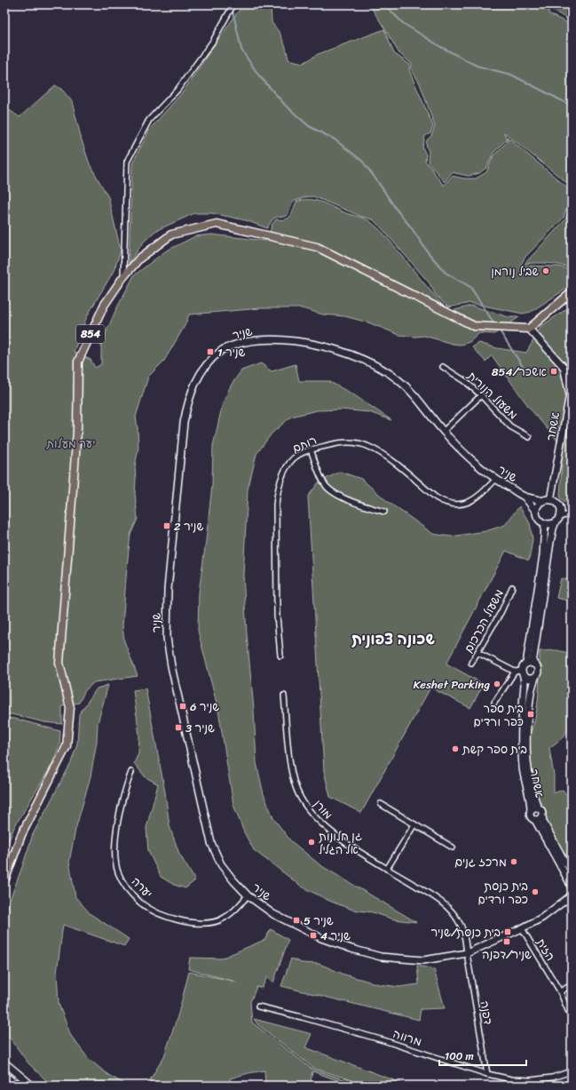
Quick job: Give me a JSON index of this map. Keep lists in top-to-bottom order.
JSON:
{
  "streets": {
    "main road": ["854"],
    "street": [
      "שניר",
      "משעול הנורית",
      "אשחר",
      "רותם",
      "משעול הכרכום",
      "מורן",
      "יערה",
      "הזית",
      "דפנה",
      "מרווה"
    ]
  },
  "crossings": [
    ["שניר", "אשחר"],
    ["שניר", "רותם"],
    ["שניר", "מורן"],
    ["שניר", "יערה"],
    ["שניר", "הזית"],
    ["שניר", "דפנה"],
    ["854", "אשחר"],
    ["מורן", "דפנה"],
    ["דפנה", "מרווה"]
  ],
  "districts": ["שכונה צפונית"],
  "parks": ["יער מעלות"],
  "places": {
    "other": [
      "שביל נורמן",
      "Keshet Parking",
      "בית ספר קשת",
      "גן חלונות אל הגליל",
      "מרכז גנים",
      "בית כנסת כפר ורדים"
    ],
    "transit": [
      "שניר 1",
      "אשכר/854",
      "שניר 2",
      "שניר 6",
      "בית ספר כפר ורדים",
      "שניר 3",
      "שניר 5",
      "בית כנסת/שניר",
      "שניר 4",
      "שניר/דפנה"
    ]
  },
  "scale_bar": "100 m"
}
